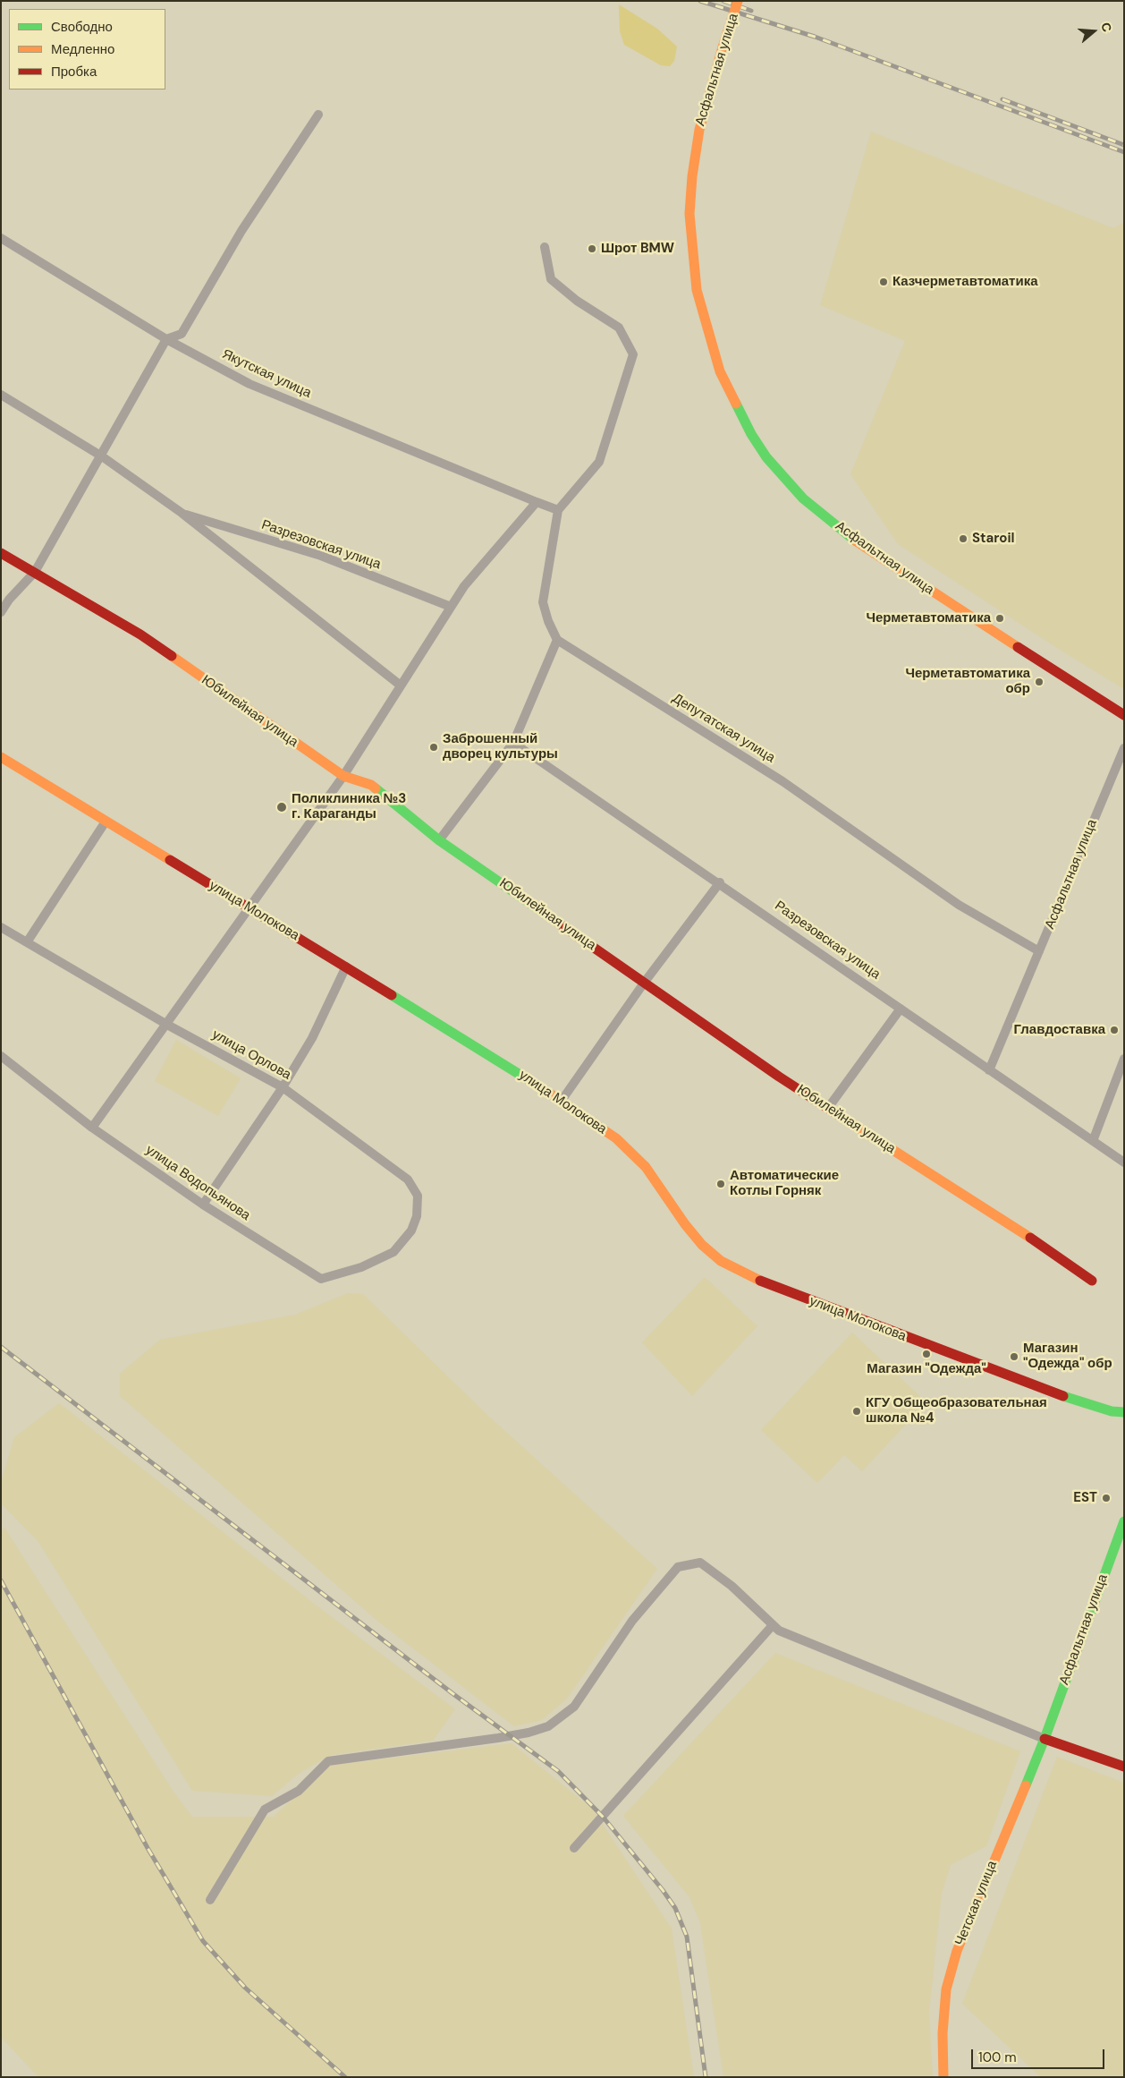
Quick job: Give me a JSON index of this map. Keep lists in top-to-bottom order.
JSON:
{
  "streets": {
    "street": [
      "Асфальтная улица",
      "Якутская улица",
      "Разрезовская улица",
      "Юбилейная улица",
      "Депутатская улица",
      "улица Молокова",
      "улица Орлова",
      "улица Водопьянова",
      "Четская улица"
    ]
  },
  "crossings": [
    ["Асфальтная улица", "Разрезовская улица"],
    ["Асфальтная улица", "Депутатская улица"],
    ["Асфальтная улица", "Четская улица"],
    ["улица Орлова", "улица Водопьянова"]
  ],
  "places": [
    "Шрот BMW",
    "Казчерметавтоматика",
    "Staroil",
    "Черметавтоматика",
    "Черметавтоматика обр",
    "Заброшенный дворец культуры",
    "Поликлиника №3 г. Караганды",
    "Главдоставка",
    "Автоматические Котлы Горняк",
    "Магазин \"Одежда\"",
    "Магазин \"Одежда\" обр",
    "КГУ Общеобразовательная школа №4",
    "EST"
  ],
  "legend": ["Свободно", "Медленно", "Пробка"],
  "scale_bar": "100 m",
  "north": "right"
}
